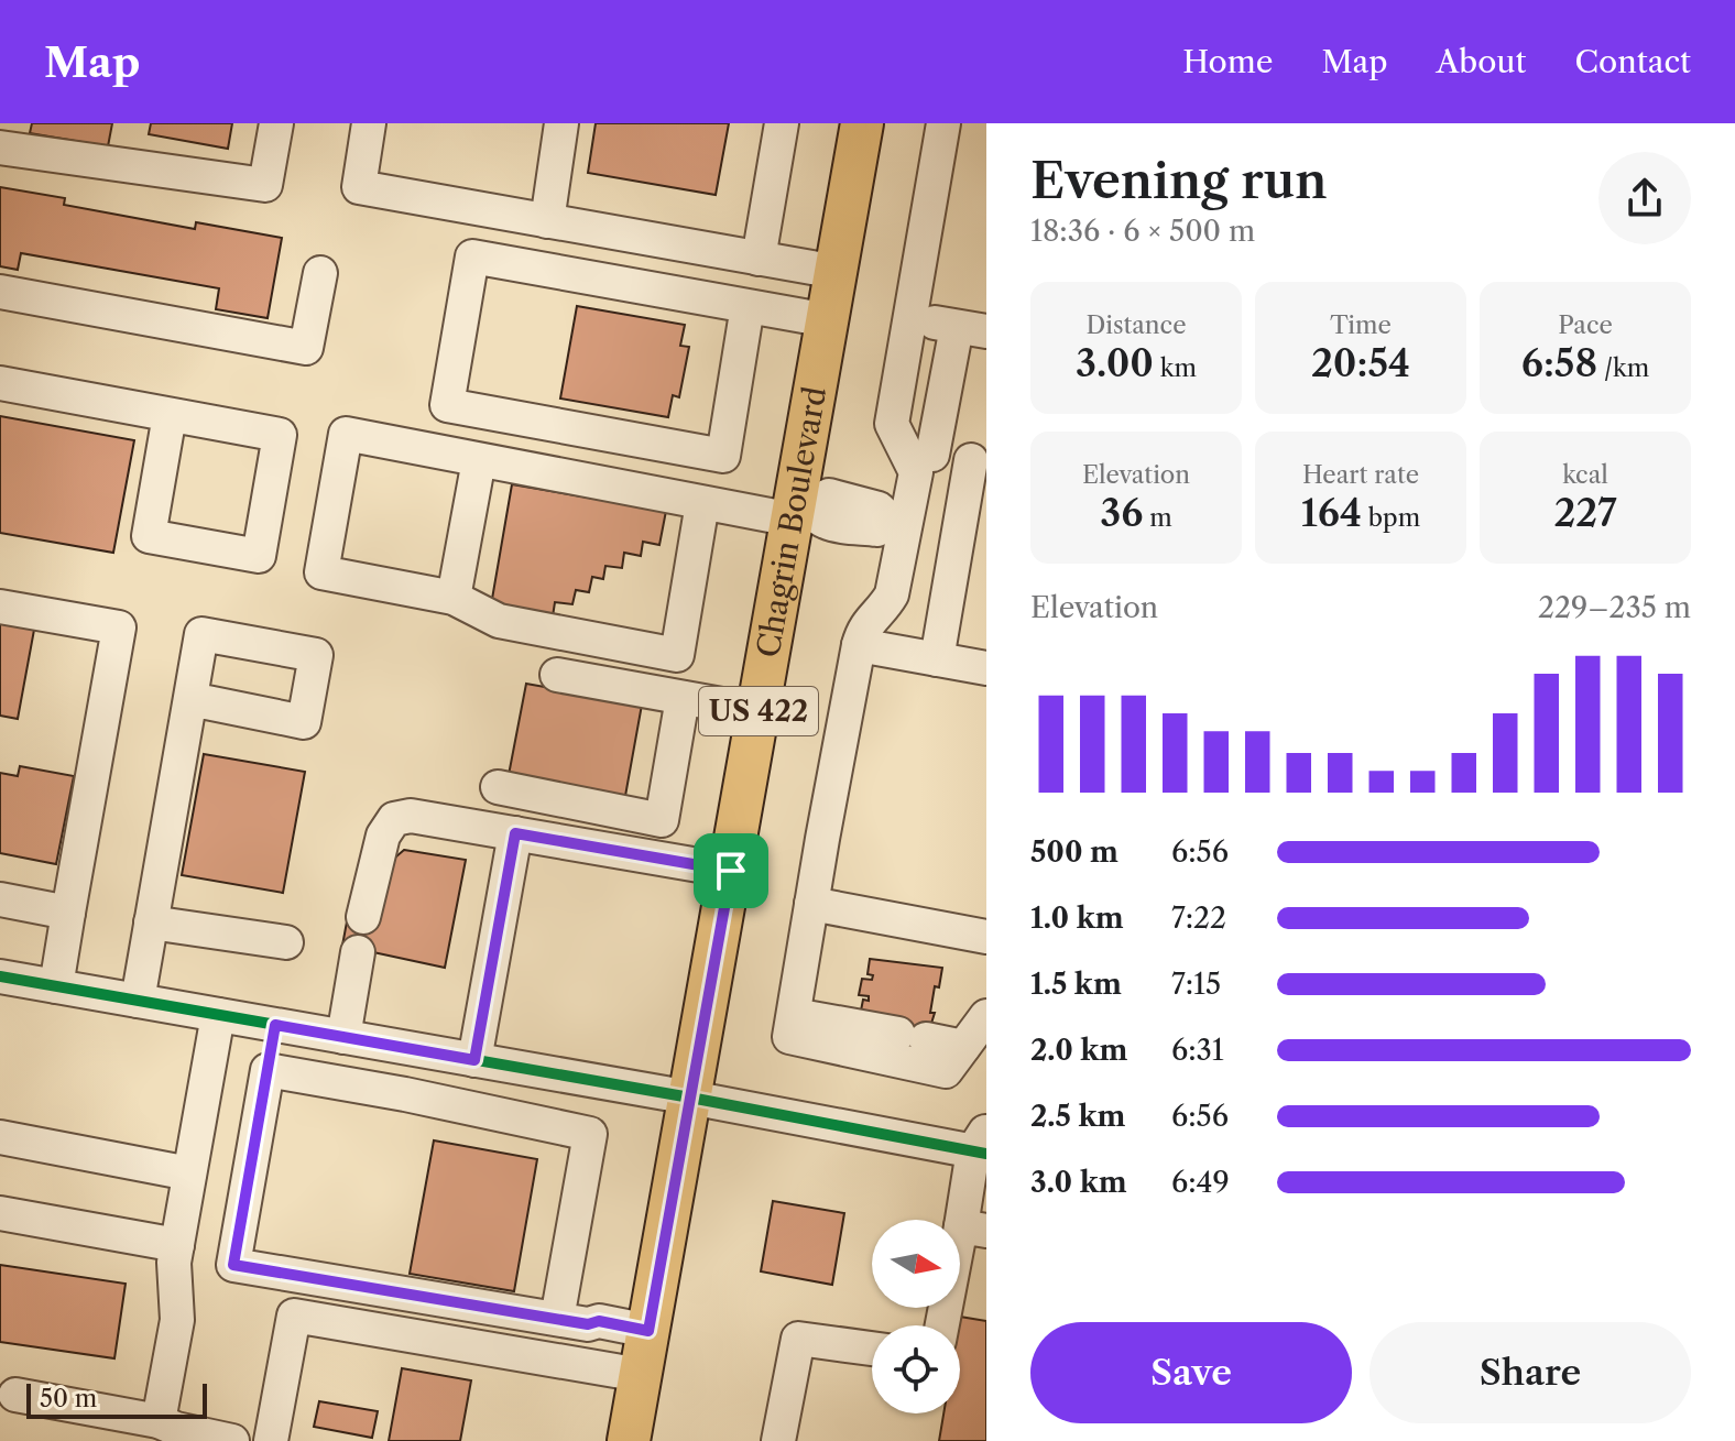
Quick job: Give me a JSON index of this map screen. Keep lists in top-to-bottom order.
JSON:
{
  "streets": {
    "main road": ["Chagrin Boulevard", "US 422"]
  },
  "scale_bar": "50 m",
  "north": "right",
  "page": {
    "header": "Map",
    "nav": [
      "Home",
      "Map",
      "About",
      "Contact"
    ],
    "heading": ["Evening run", "18:36 · 6 × 500 m"],
    "stats": [
      ["Distance", "3.00 km"],
      ["Time", "20:54"],
      ["Pace", "6:58 /km"],
      ["Elevation", "36 m"],
      ["Heart rate", "164 bpm"],
      ["kcal", "227"]
    ],
    "chart": ["Elevation", "229–235 m"],
    "list": [
      {
        "name": "500 m",
        "note": "6:56"
      },
      {
        "name": "1.0 km",
        "note": "7:22"
      },
      {
        "name": "1.5 km",
        "note": "7:15"
      },
      {
        "name": "2.0 km",
        "note": "6:31"
      },
      {
        "name": "2.5 km",
        "note": "6:56"
      },
      {
        "name": "3.0 km",
        "note": "6:49"
      }
    ],
    "buttons": ["Save", "Share"],
    "scale": "50 m"
  }
}
